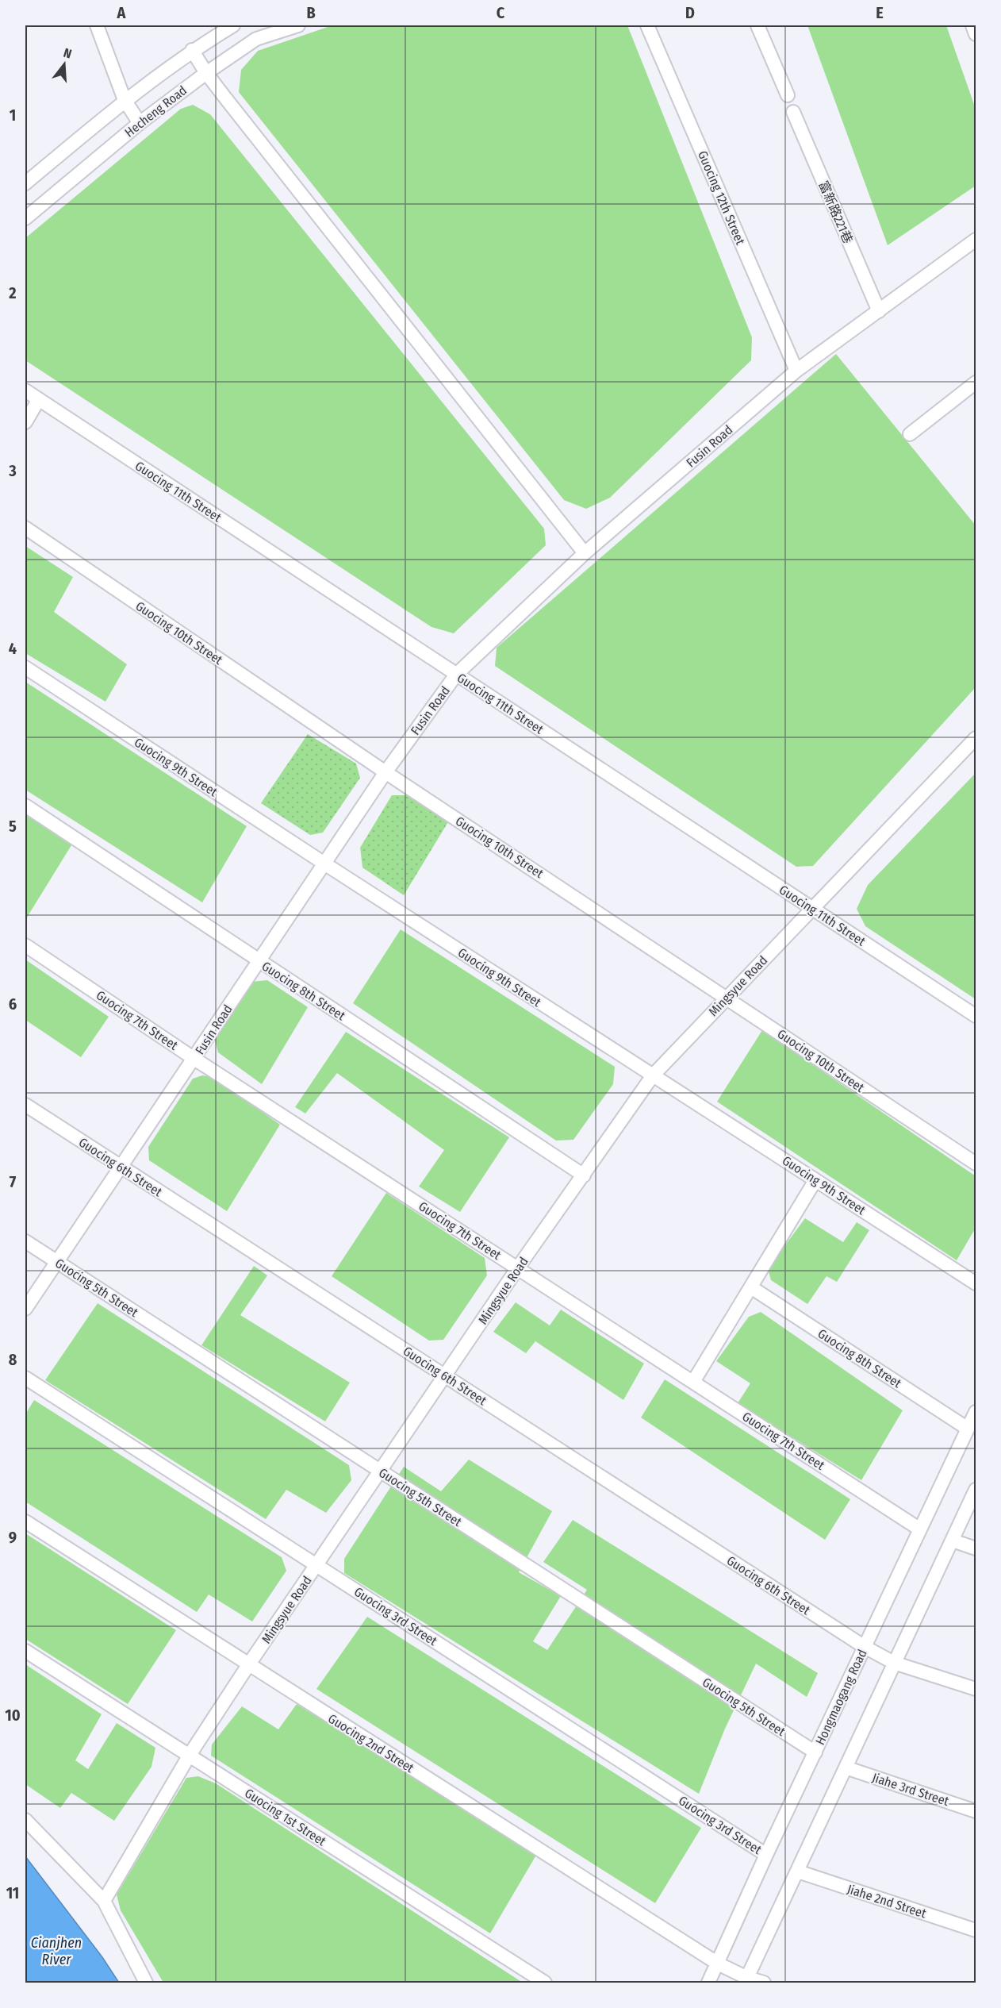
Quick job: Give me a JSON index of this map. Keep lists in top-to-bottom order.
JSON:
{
  "streets": {
    "street": [
      "Hecheng Road",
      "Guocing 12th Street",
      "富新路221巷",
      "Fusin Road",
      "Guocing 11th Street",
      "Guocing 10th Street",
      "Guocing 9th Street",
      "Mingsyue Road",
      "Guocing 8th Street",
      "Guocing 7th Street",
      "Guocing 6th Street",
      "Guocing 5th Street",
      "Guocing 3rd Street",
      "Hongmaogang Road",
      "Guocing 2nd Street",
      "Jiahe 3rd Street",
      "Guocing 1st Street",
      "Jiahe 2nd Street"
    ]
  },
  "crossings": [
    ["Guocing 12th Street", "Fusin Road"],
    ["富新路221巷", "Fusin Road"],
    ["Fusin Road", "Guocing 11th Street"],
    ["Fusin Road", "Guocing 10th Street"],
    ["Fusin Road", "Guocing 9th Street"],
    ["Fusin Road", "Guocing 8th Street"],
    ["Fusin Road", "Guocing 7th Street"],
    ["Fusin Road", "Guocing 6th Street"],
    ["Fusin Road", "Guocing 5th Street"],
    ["Guocing 11th Street", "Mingsyue Road"],
    ["Guocing 10th Street", "Mingsyue Road"],
    ["Guocing 9th Street", "Mingsyue Road"],
    ["Mingsyue Road", "Guocing 8th Street"],
    ["Mingsyue Road", "Guocing 7th Street"],
    ["Mingsyue Road", "Guocing 6th Street"],
    ["Mingsyue Road", "Guocing 5th Street"],
    ["Mingsyue Road", "Guocing 3rd Street"],
    ["Mingsyue Road", "Guocing 2nd Street"],
    ["Mingsyue Road", "Guocing 1st Street"],
    ["Guocing 8th Street", "Hongmaogang Road"],
    ["Guocing 7th Street", "Hongmaogang Road"],
    ["Guocing 6th Street", "Hongmaogang Road"],
    ["Guocing 5th Street", "Hongmaogang Road"],
    ["Guocing 3rd Street", "Hongmaogang Road"],
    ["Hongmaogang Road", "Guocing 2nd Street"]
  ],
  "water": ["Cianjhen River"],
  "north": "top",
  "grid": {
    "columns": [
      "A",
      "B",
      "C",
      "D",
      "E"
    ],
    "rows": [
      "1",
      "2",
      "3",
      "4",
      "5",
      "6",
      "7",
      "8",
      "9",
      "10",
      "11"
    ]
  }
}
